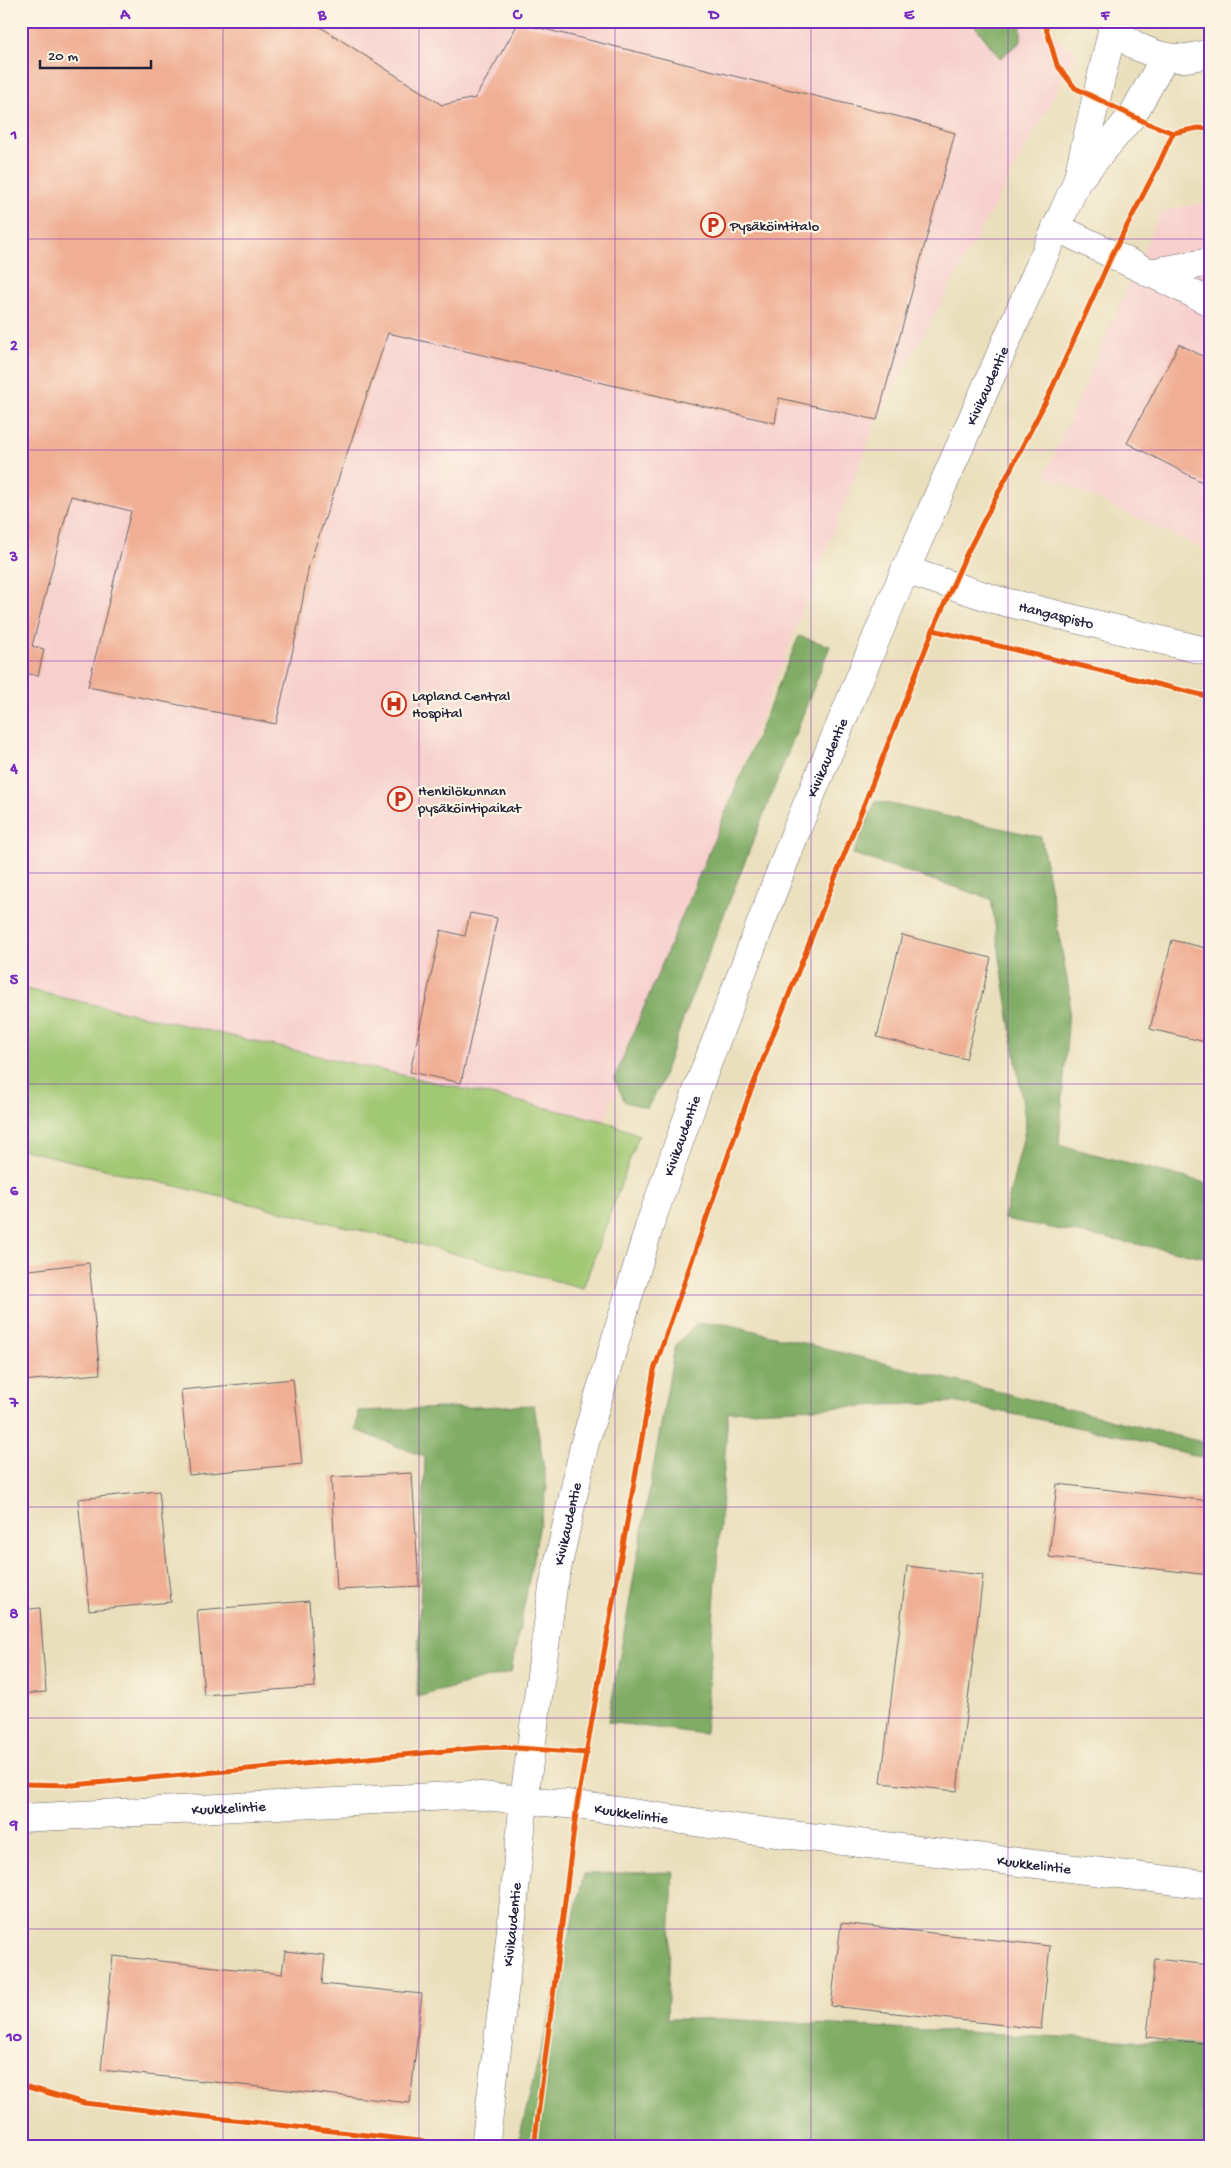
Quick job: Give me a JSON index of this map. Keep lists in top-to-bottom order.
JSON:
{
  "streets": {
    "street": ["Kivikaudentie", "Hangaspisto", "Kuukkelintie"]
  },
  "crossings": [
    ["Kivikaudentie", "Hangaspisto"],
    ["Kivikaudentie", "Kuukkelintie"]
  ],
  "places": {
    "parking": ["Pysäköintitalo", "Henkilökunnan pysäköintipaikat"],
    "hospital": ["Lapland Central Hospital"]
  },
  "scale_bar": "20 m",
  "grid": {
    "columns": [
      "A",
      "B",
      "C",
      "D",
      "E",
      "F"
    ],
    "rows": [
      "1",
      "2",
      "3",
      "4",
      "5",
      "6",
      "7",
      "8",
      "9",
      "10"
    ]
  }
}
